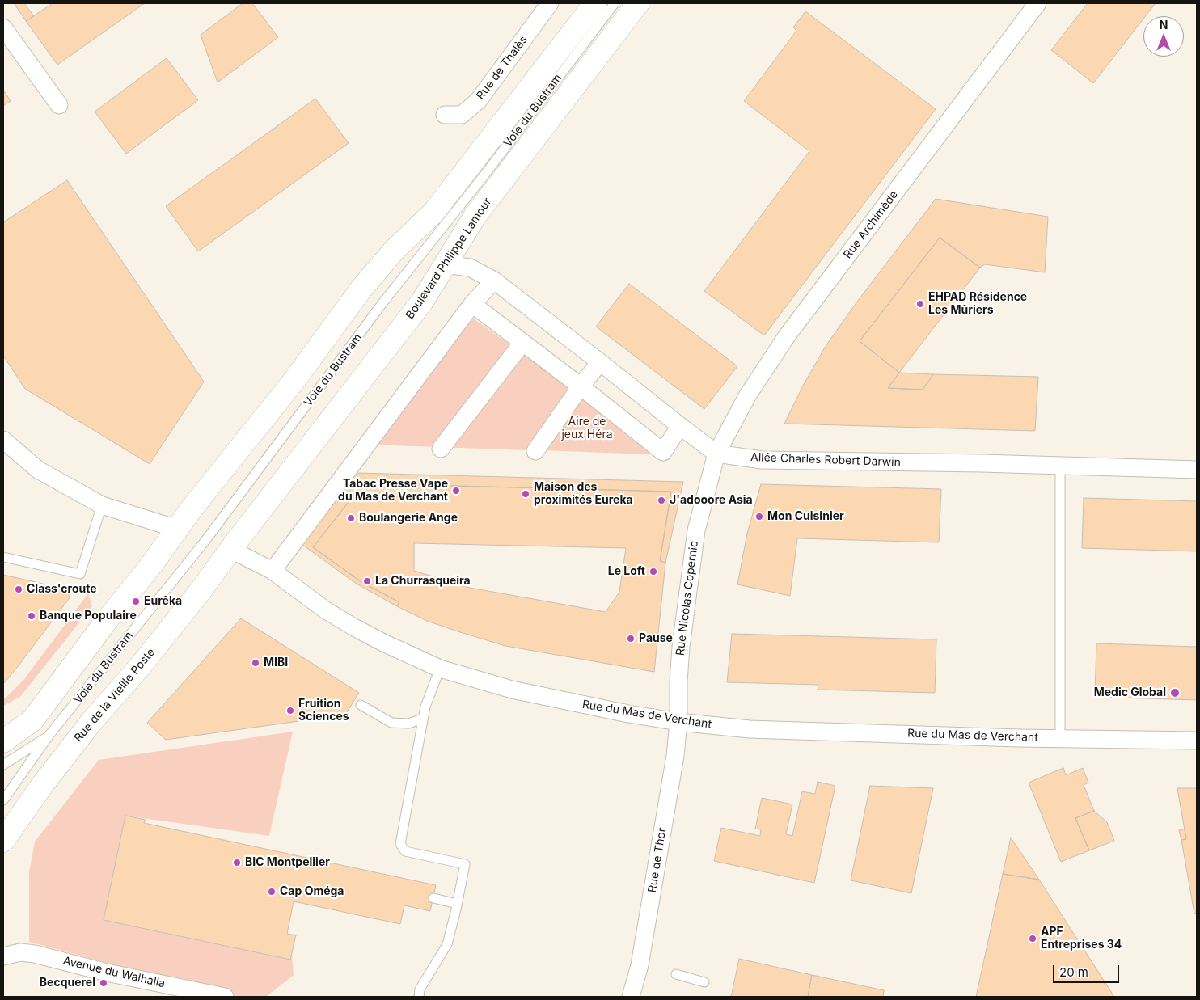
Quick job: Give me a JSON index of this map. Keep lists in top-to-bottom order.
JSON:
{
  "streets": {
    "main road": ["Boulevard Philippe Lamour", "Rue de la Vieille Poste"],
    "street": [
      "Rue de Thalès",
      "Rue Archimède",
      "Allée Charles Robert Darwin",
      "Rue Nicolas Copernic",
      "Rue du Mas de Verchant",
      "Rue de Thor",
      "Avenue du Walhalla"
    ],
    "lane": ["Voie du Bustram"]
  },
  "crossings": [
    ["Rue Archimède", "Allée Charles Robert Darwin"],
    ["Rue Archimède", "Rue Nicolas Copernic"],
    ["Boulevard Philippe Lamour", "Allée Charles Robert Darwin"],
    ["Boulevard Philippe Lamour", "Rue de la Vieille Poste"],
    ["Boulevard Philippe Lamour", "Rue du Mas de Verchant"],
    ["Allée Charles Robert Darwin", "Rue Nicolas Copernic"],
    ["Rue Nicolas Copernic", "Rue du Mas de Verchant"],
    ["Rue Nicolas Copernic", "Rue de Thor"],
    ["Rue de la Vieille Poste", "Rue du Mas de Verchant"],
    ["Rue du Mas de Verchant", "Rue de Thor"]
  ],
  "parks": ["Aire de jeux Héra"],
  "places": [
    "EHPAD Résidence Les Mûriers",
    "Tabac Presse Vape du Mas de Verchant",
    "Maison des proximités Eureka",
    "J'adooore Asia",
    "Mon Cuisinier",
    "Boulangerie Ange",
    "Le Loft",
    "La Churrasqueira",
    "Class'croute",
    "Eurêka",
    "Banque Populaire",
    "Pause",
    "MIBI",
    "Medic Global",
    "Fruition Sciences",
    "BIC Montpellier",
    "Cap Oméga",
    "APF Entreprises 34",
    "Becquerel"
  ],
  "scale_bar": "20 m",
  "north": "top"
}
